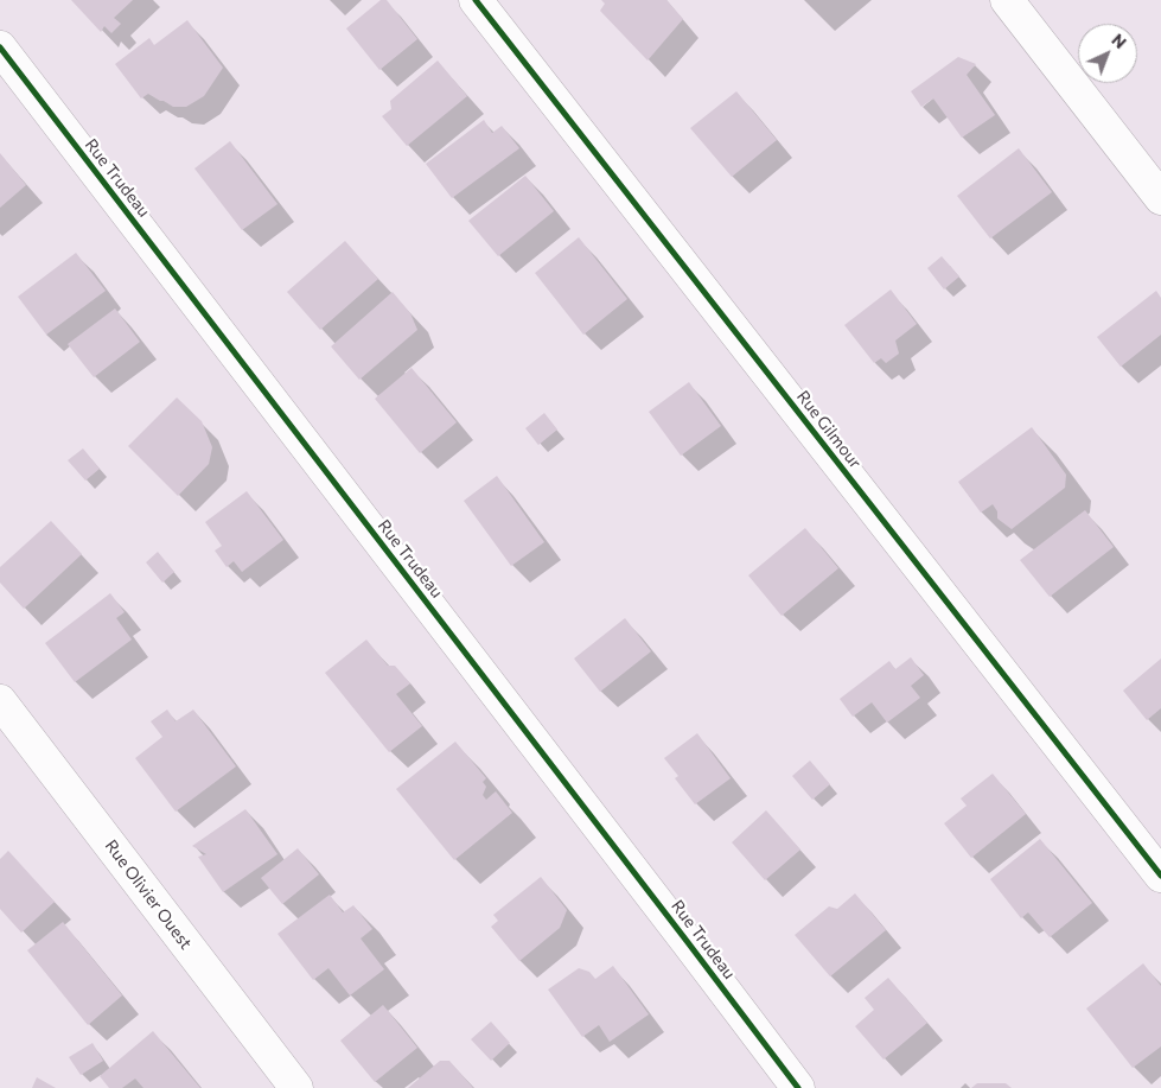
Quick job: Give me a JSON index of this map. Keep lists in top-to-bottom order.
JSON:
{
  "streets": {
    "street": ["Rue Trudeau", "Rue Gilmour", "Rue Olivier Ouest"]
  },
  "north": "top right"
}
